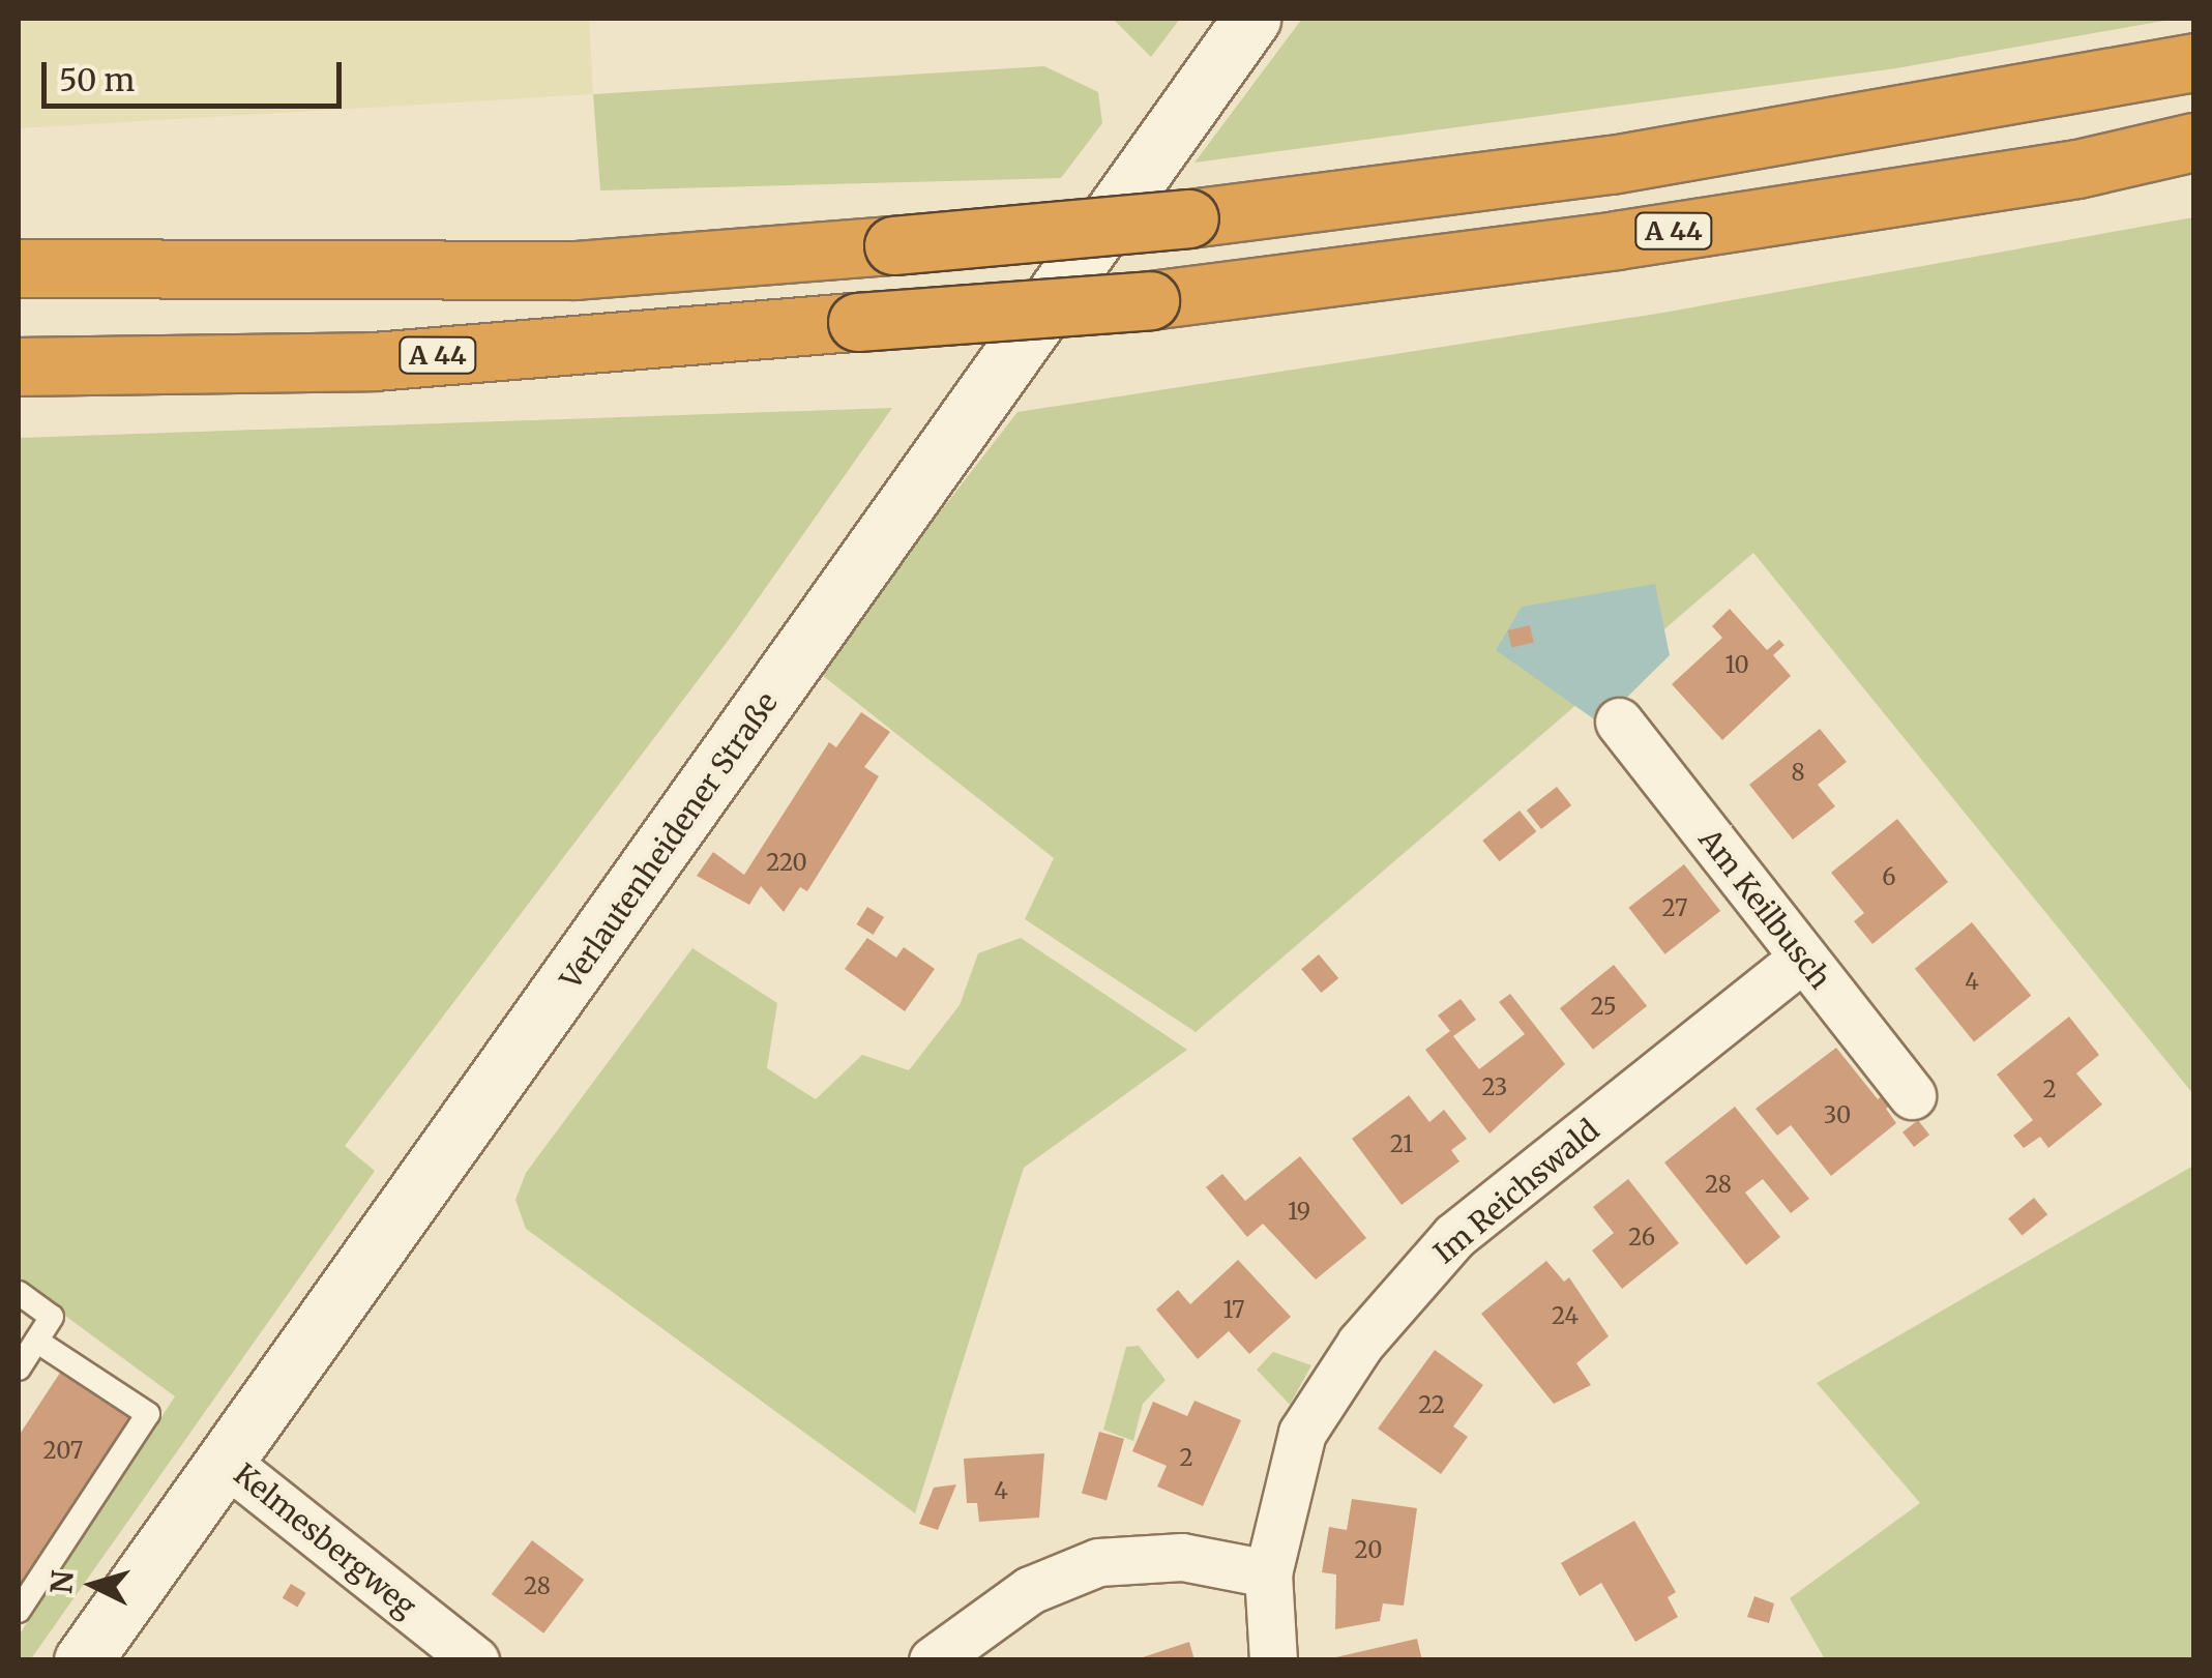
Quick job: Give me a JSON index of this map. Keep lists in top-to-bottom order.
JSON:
{
  "streets": {
    "highway": ["A 44"],
    "main road": ["Verlautenheidener Straße"],
    "street": ["Am Keilbusch", "Im Reichswald", "Kelmesbergweg"]
  },
  "crossings": [
    ["Verlautenheidener Straße", "Kelmesbergweg"],
    ["Am Keilbusch", "Im Reichswald"]
  ],
  "house_numbers": [
    "10",
    "8",
    "220",
    "6",
    "27",
    "4",
    "25",
    "23",
    "2",
    "30",
    "21",
    "28",
    "19",
    "26",
    "17",
    "24",
    "22",
    "207",
    "2",
    "4",
    "20",
    "28"
  ],
  "scale_bar": "50 m",
  "north": "left"
}
